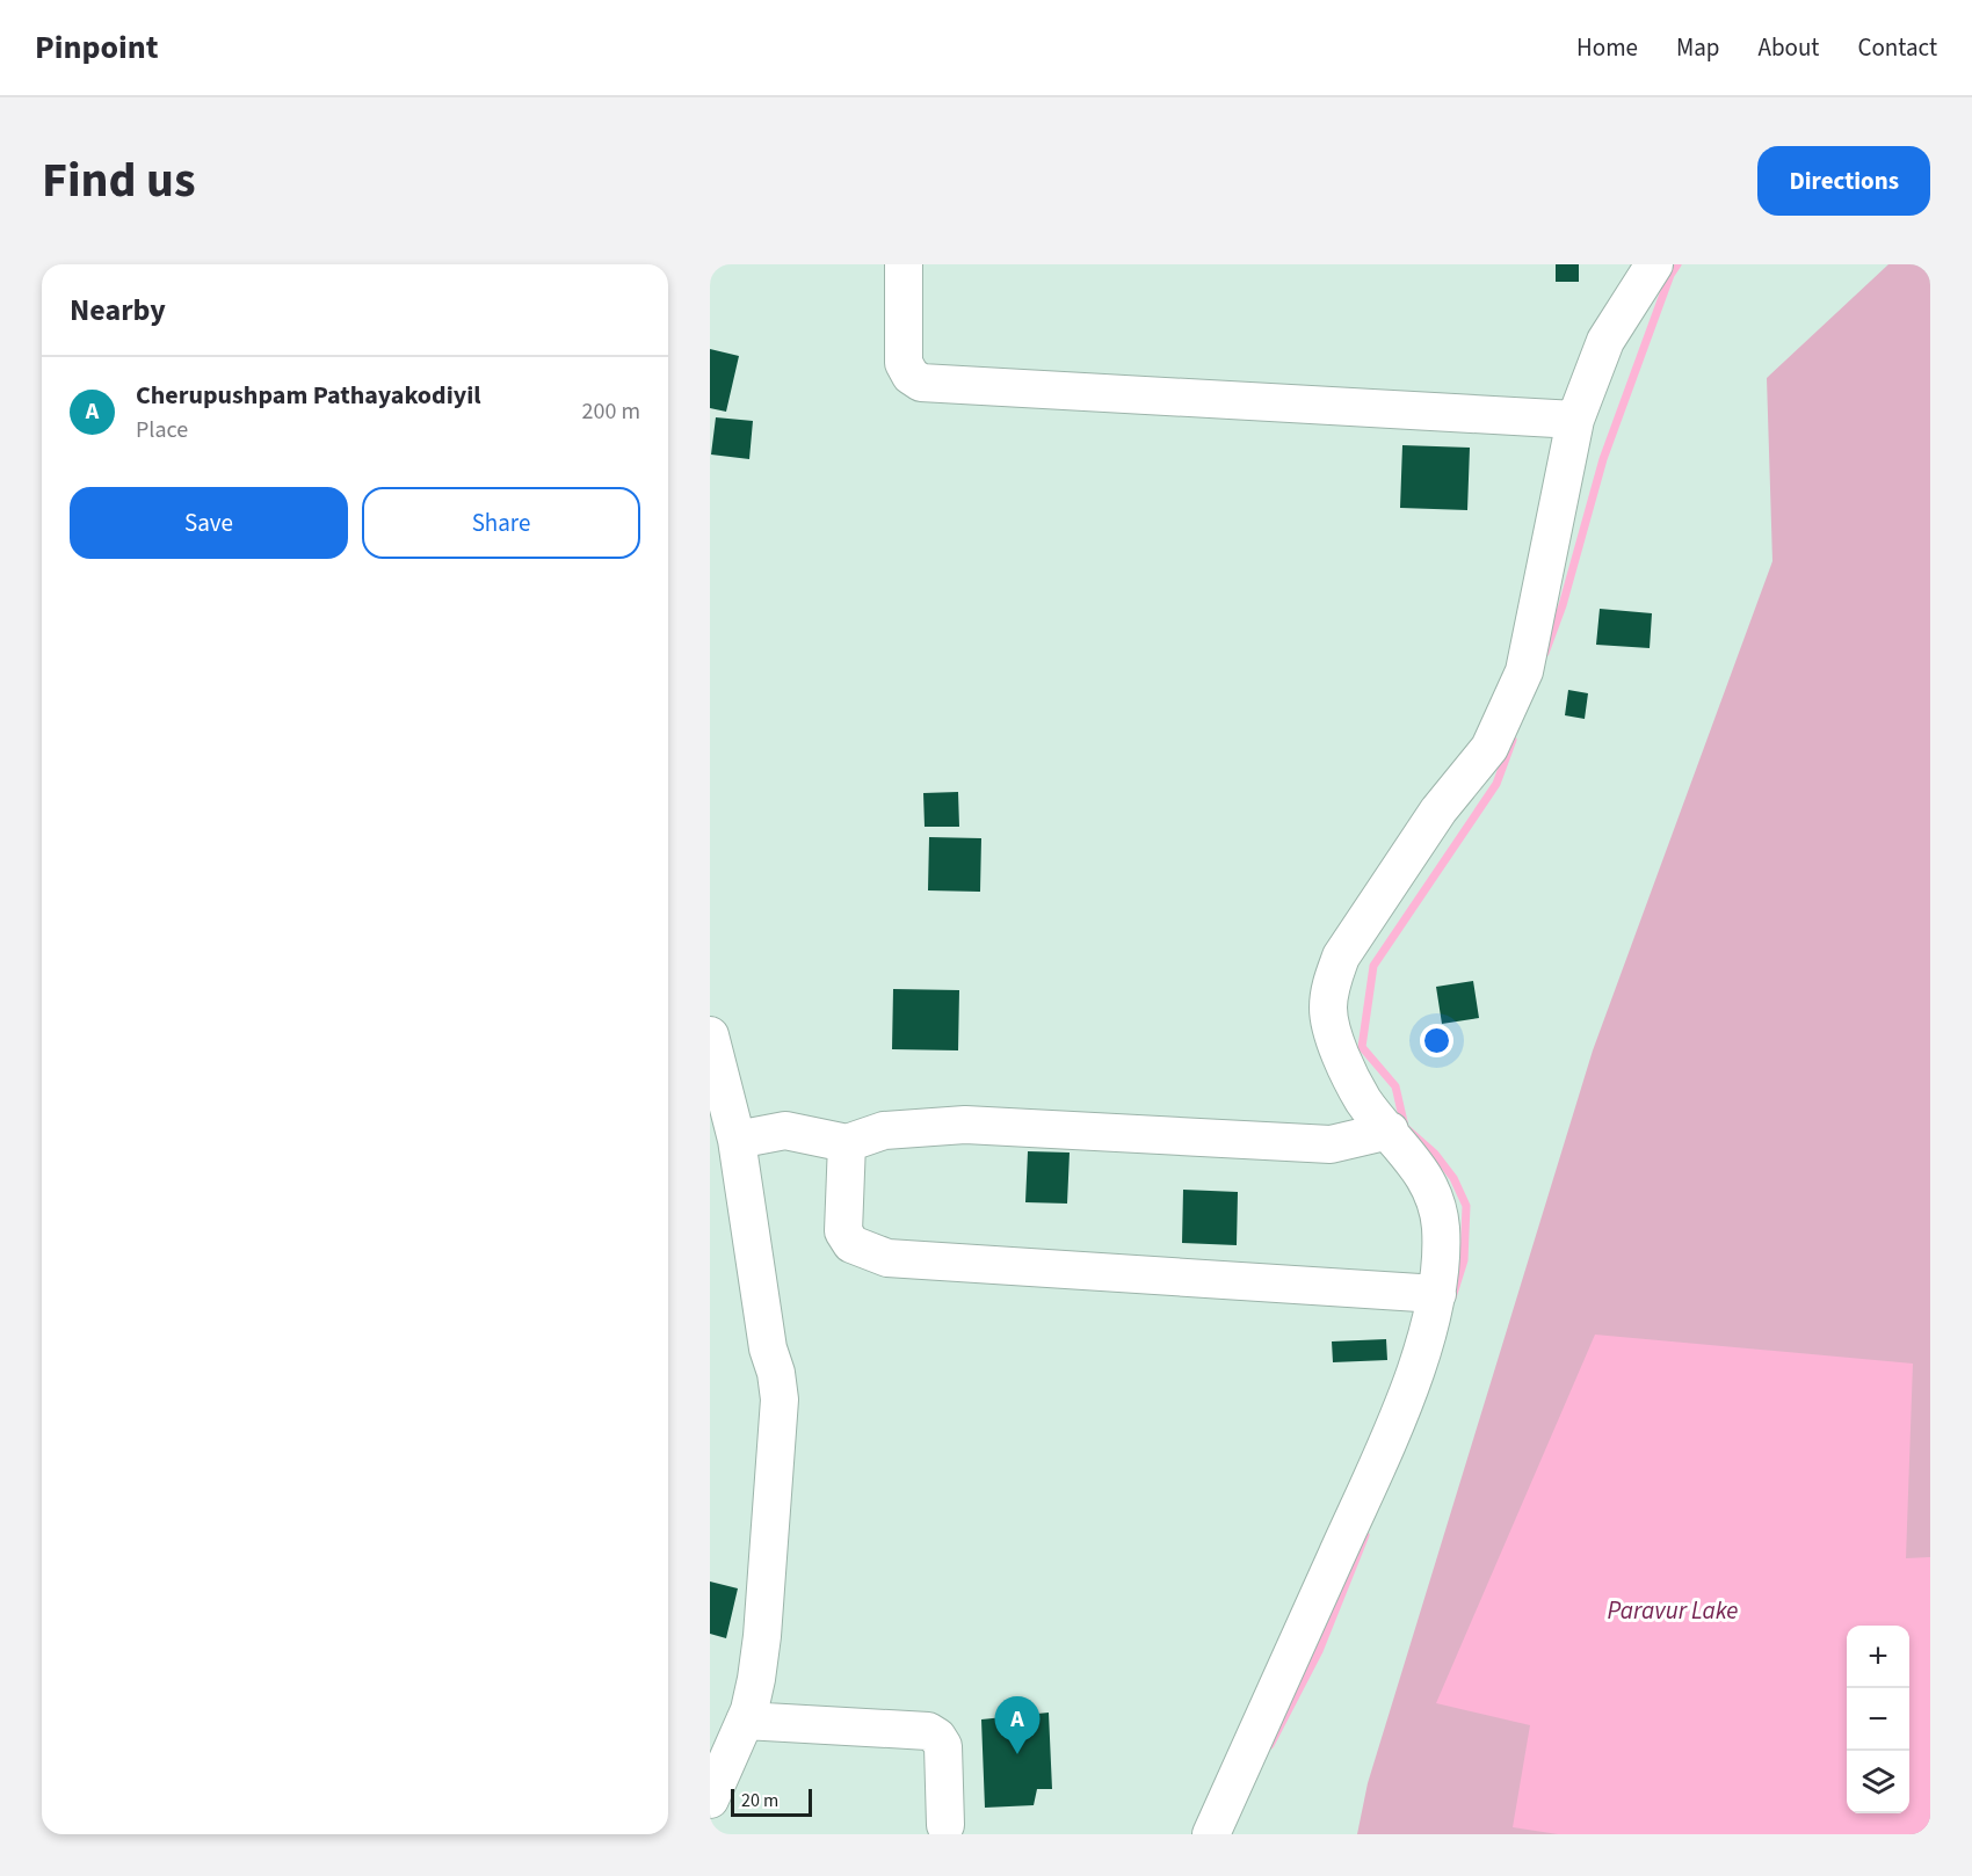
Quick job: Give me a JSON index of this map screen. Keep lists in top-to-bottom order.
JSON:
{
  "water": ["Paravur Lake"],
  "scale_bar": "20 m",
  "page": {
    "header": "Pinpoint",
    "nav": [
      "Home",
      "Map",
      "About",
      "Contact"
    ],
    "title": "Find us",
    "buttons": [
      "Directions",
      ["Save", "Share"]
    ],
    "heading": "Nearby",
    "list": [
      {
        "mark": "A",
        "name": "Cherupushpam Pathayakodiyil",
        "note": "Place",
        "value": "200 m"
      }
    ],
    "map_buttons": ["+", "−"],
    "pins": "A",
    "scale": "20 m"
  }
}
